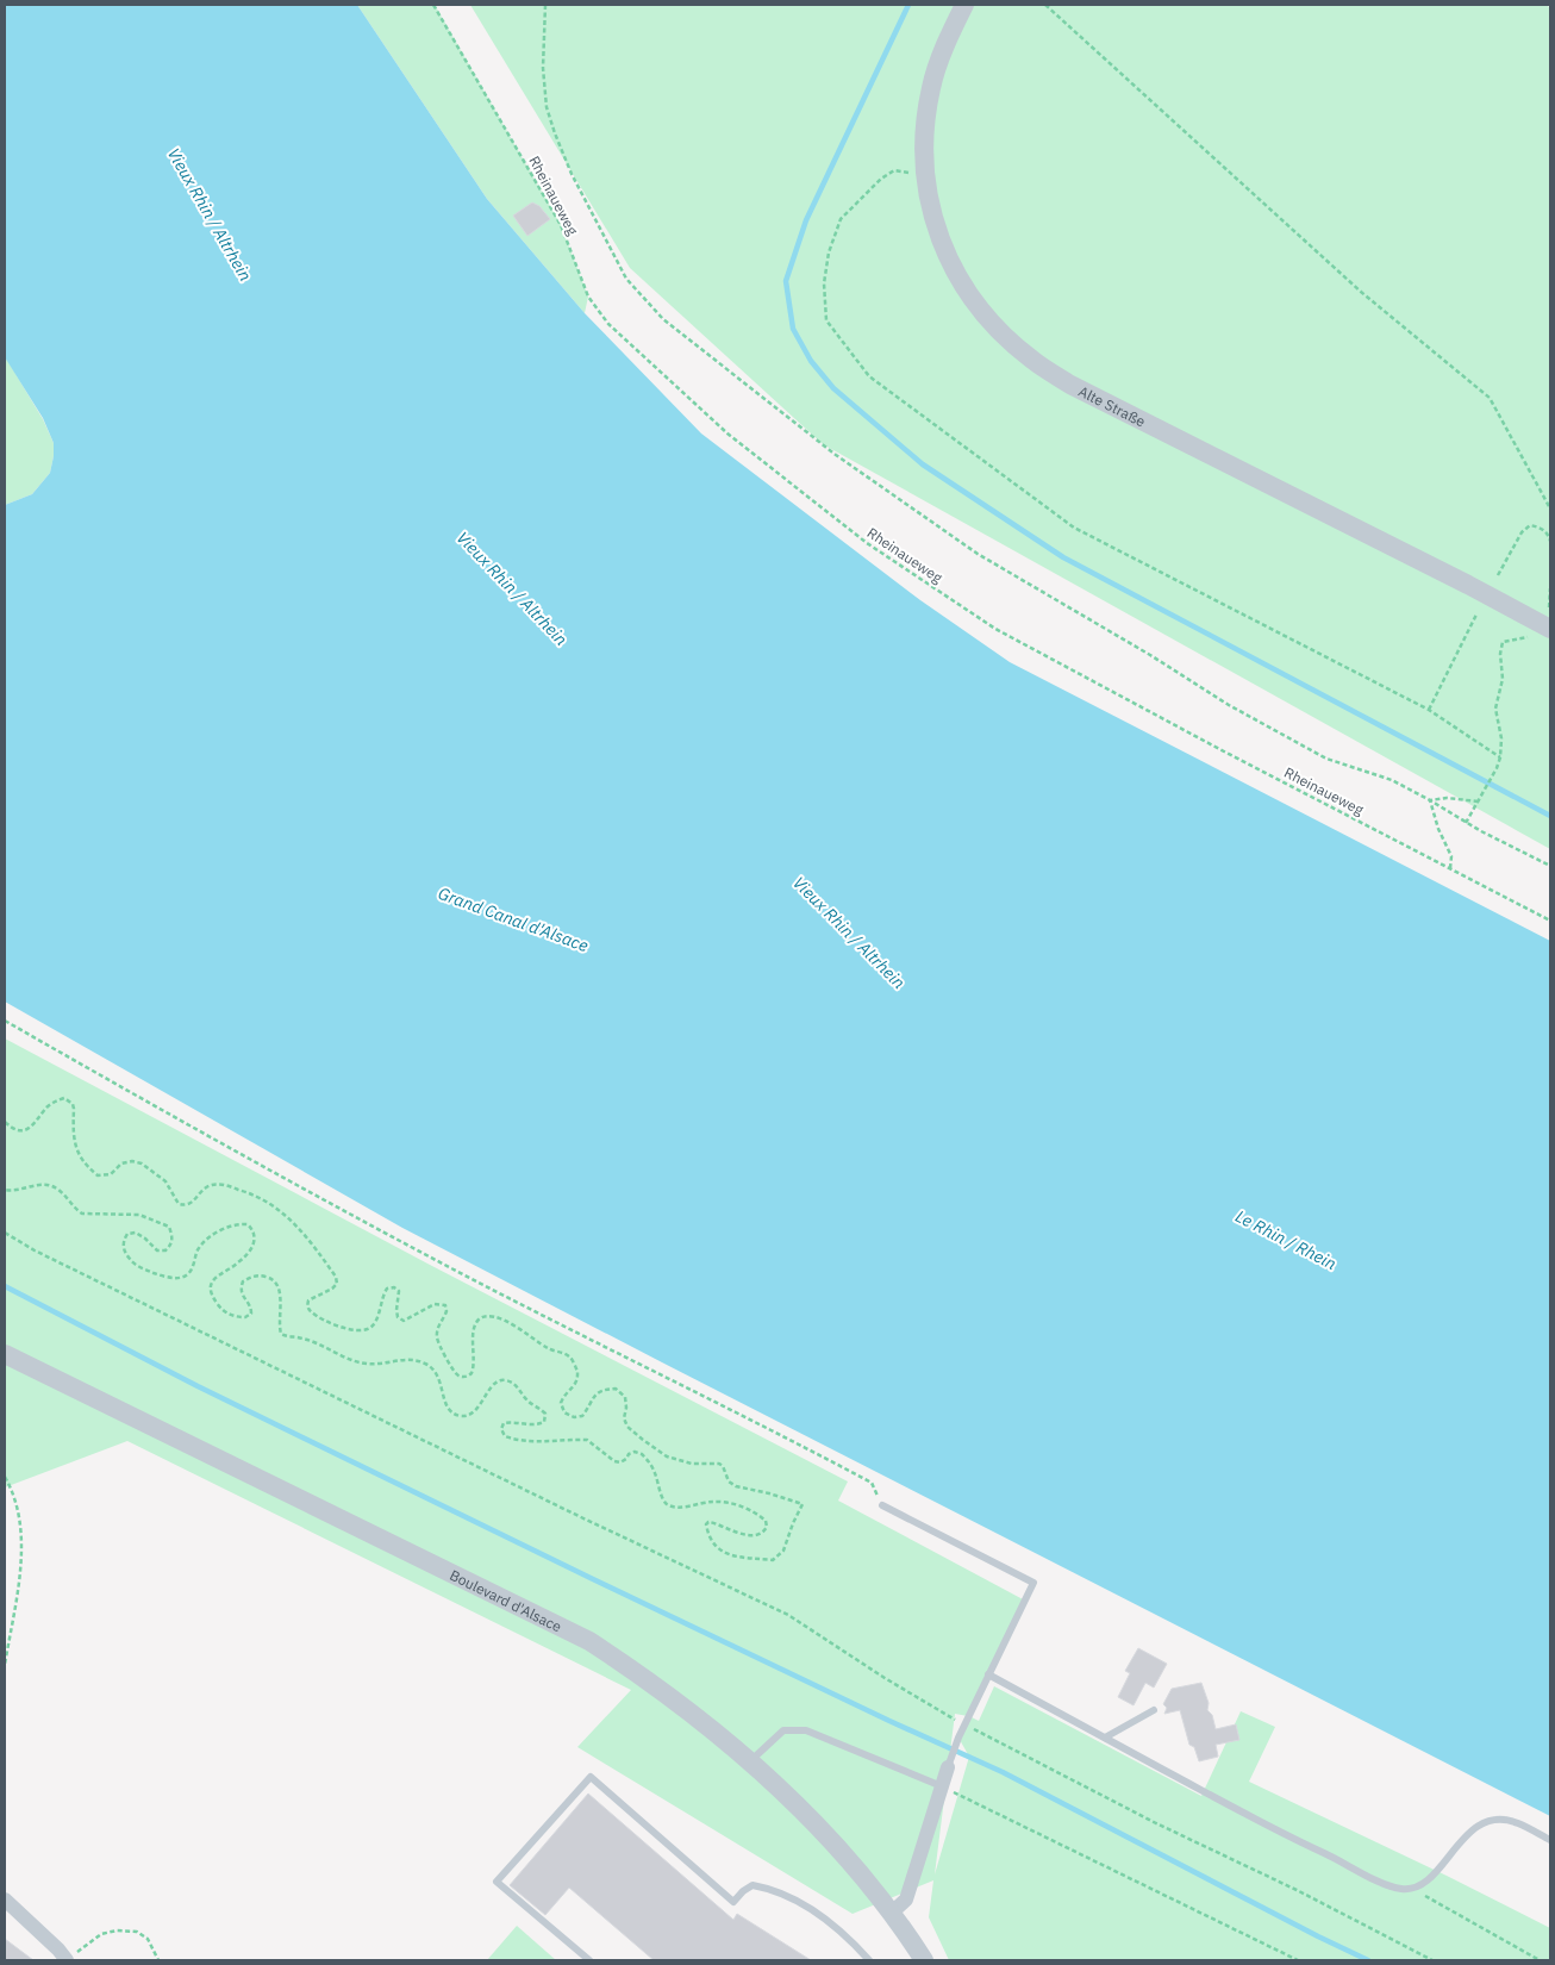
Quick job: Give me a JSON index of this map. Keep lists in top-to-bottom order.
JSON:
{
  "streets": {
    "street": ["Alte Straße", "Boulevard d'Alsace"],
    "path": ["Rheinaueweg"]
  },
  "water": ["Vieux Rhin / Altrhein", "Grand Canal d'Alsace", "Le Rhin / Rhein"]
}
